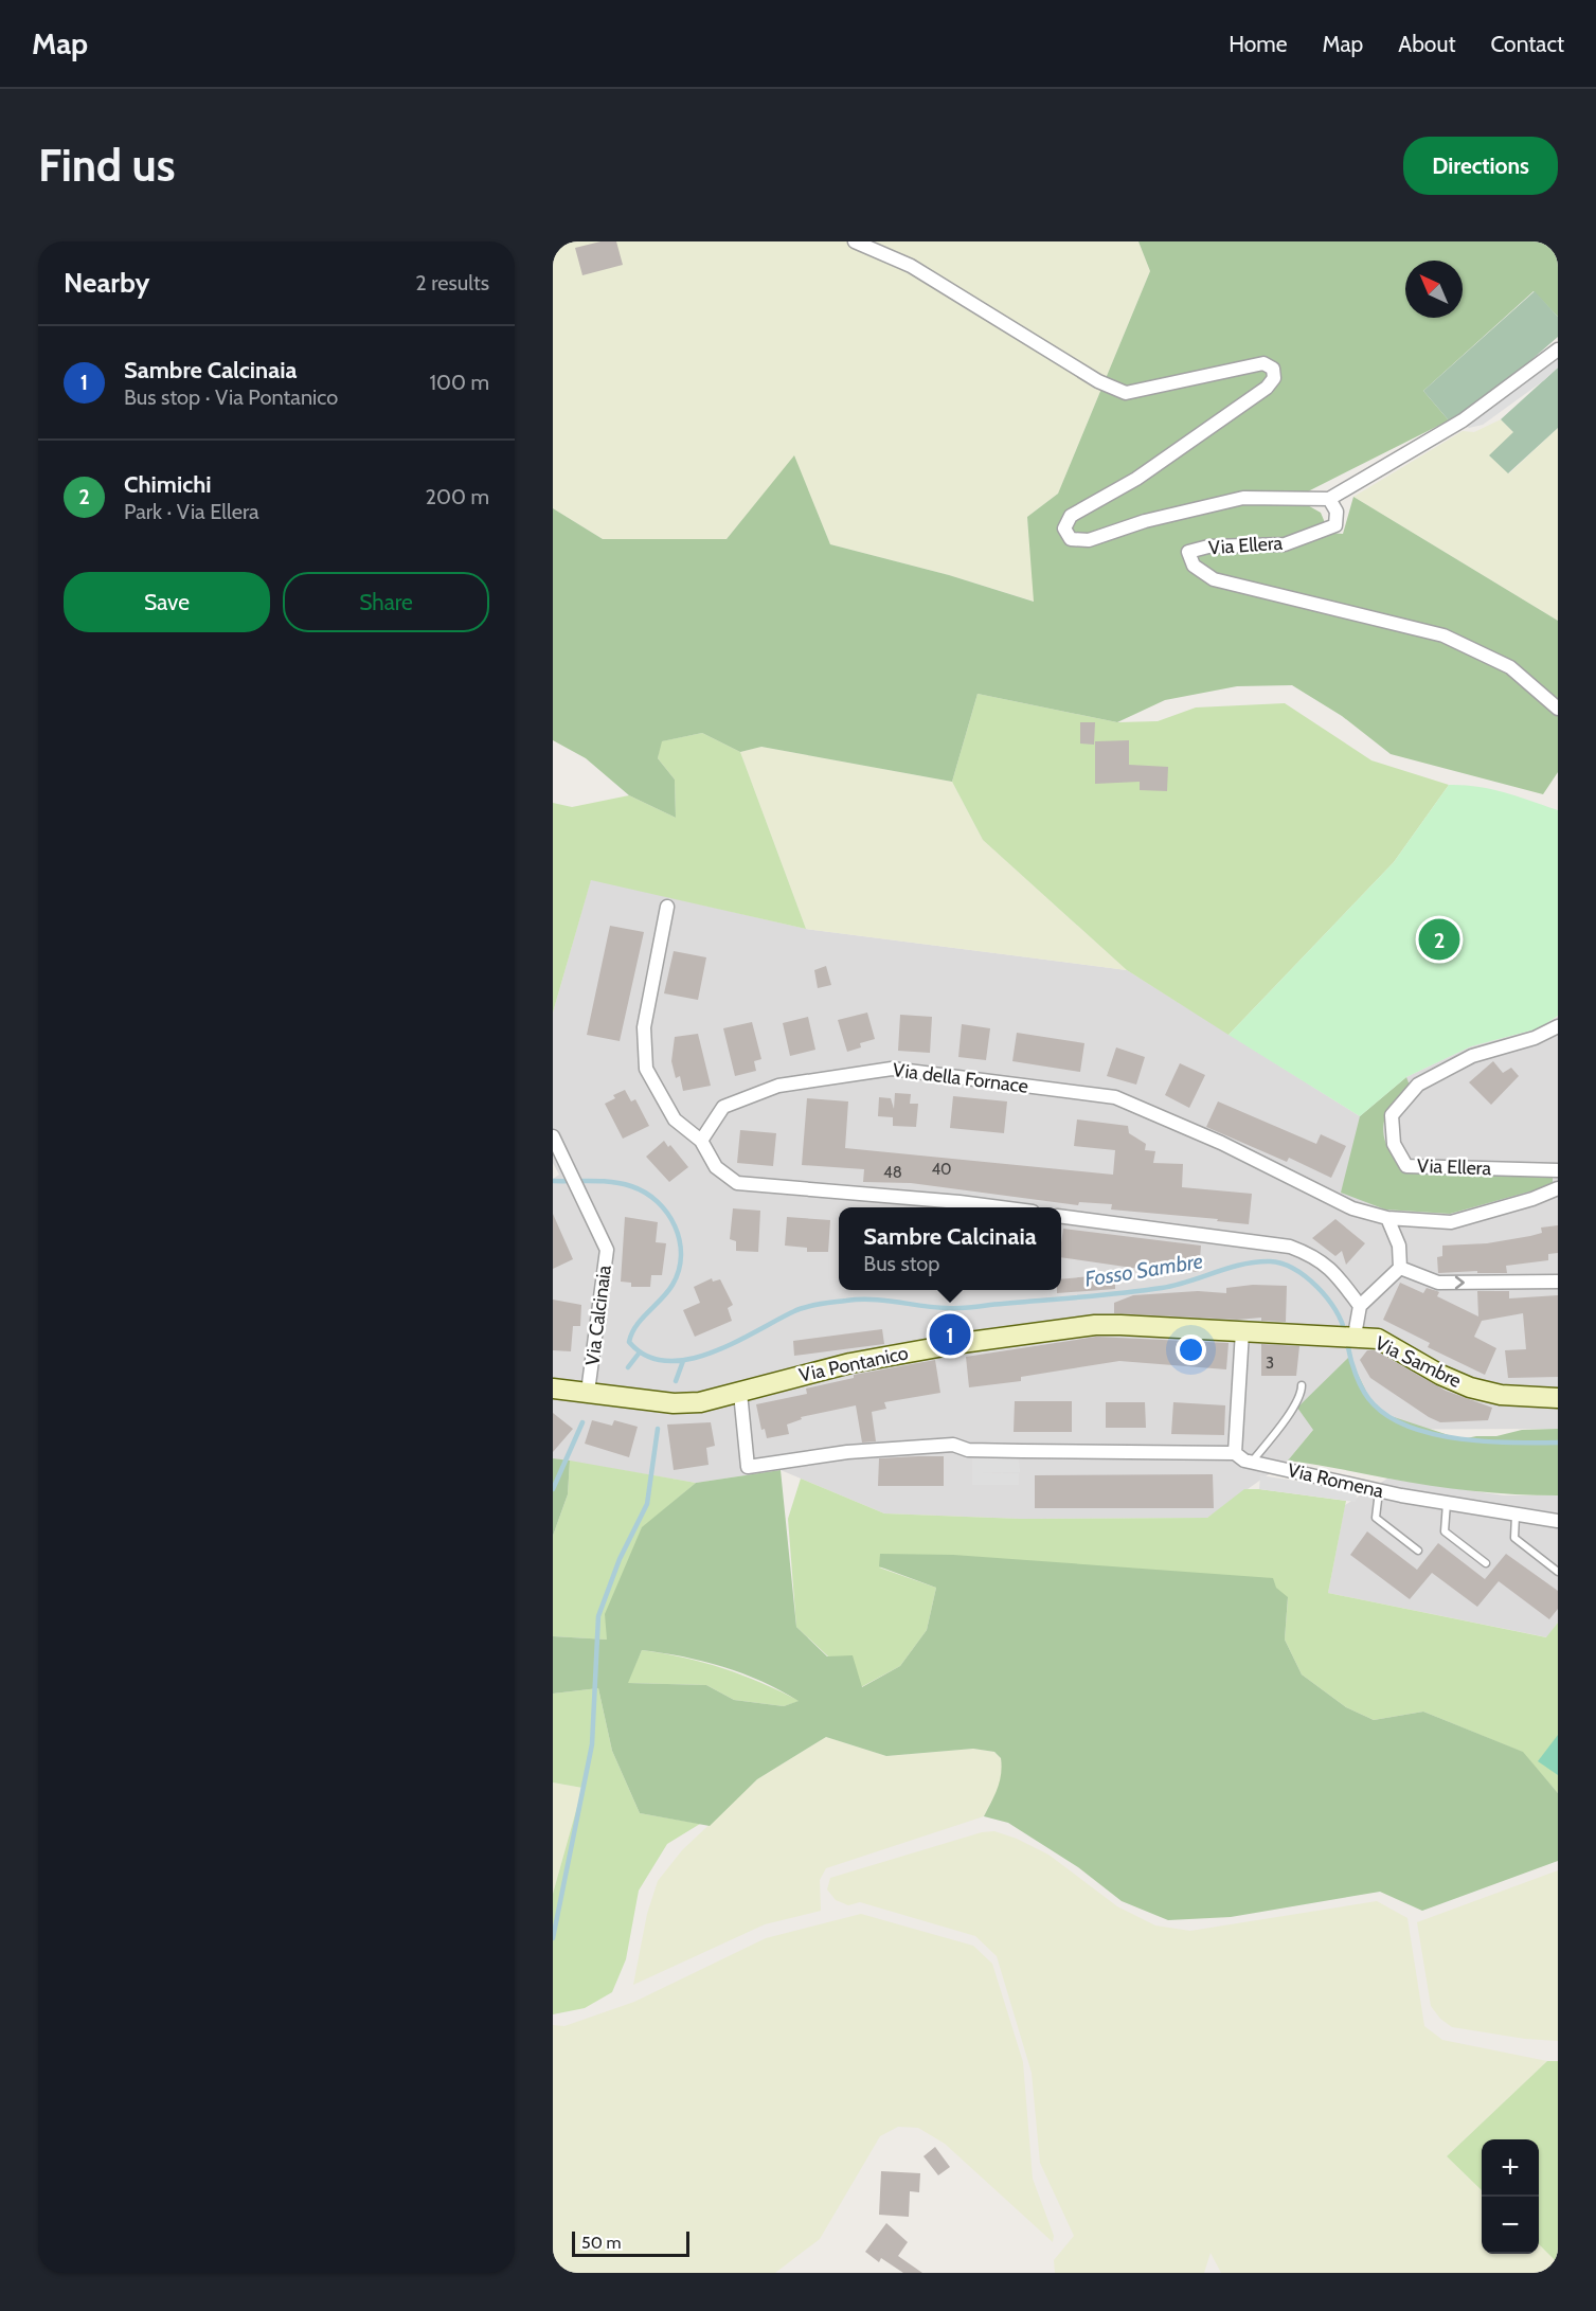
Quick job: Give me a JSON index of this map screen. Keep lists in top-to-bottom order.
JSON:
{
  "streets": {
    "street": [
      "Via Ellera",
      "Via della Fornace",
      "Via Calcinaia",
      "Via Sambre",
      "Via Pontanico",
      "Via Romena"
    ]
  },
  "crossings": [
    ["Via Calcinaia", "Via Pontanico"],
    ["Via Sambre", "Via Pontanico"]
  ],
  "water": ["Fosso Sambre"],
  "house_numbers": ["40", "48", "3"],
  "scale_bar": "50 m",
  "north": "top left",
  "page": {
    "header": "Map",
    "nav": [
      "Home",
      "Map",
      "About",
      "Contact"
    ],
    "buttons": [
      "Directions",
      ["Save", "Share"]
    ],
    "title": "Find us",
    "heading": ["Nearby", "2 results"],
    "list": [
      {
        "mark": "1",
        "name": "Sambre Calcinaia",
        "note": "Bus stop · Via Pontanico",
        "value": "100 m"
      },
      {
        "mark": "2",
        "name": "Chimichi",
        "note": "Park · Via Ellera",
        "value": "200 m"
      }
    ],
    "pins": ["2", "1"],
    "popup": ["Sambre Calcinaia", "Bus stop"],
    "map_buttons": ["+", "−"],
    "scale": "50 m"
  }
}
